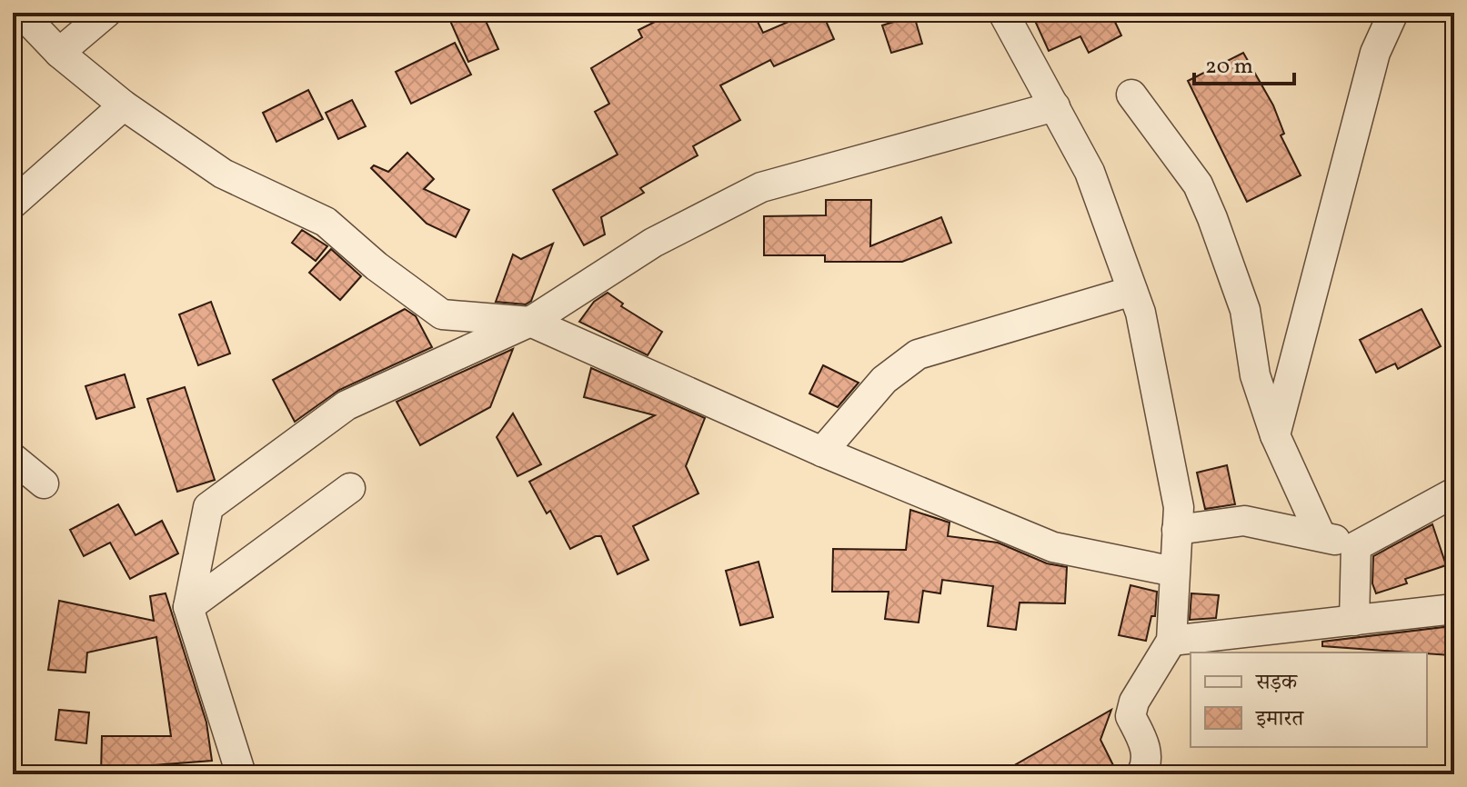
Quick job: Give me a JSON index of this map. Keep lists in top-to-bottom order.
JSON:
{
  "legend": ["सड़क", "इमारत"],
  "scale_bar": "20 m"
}
